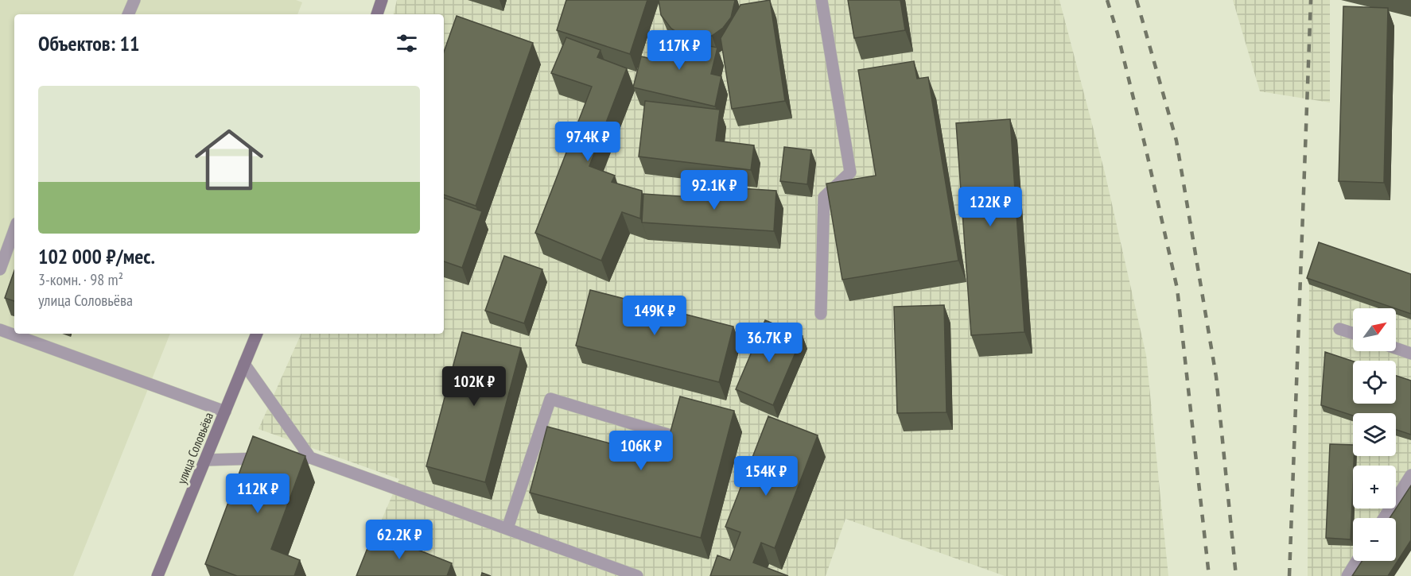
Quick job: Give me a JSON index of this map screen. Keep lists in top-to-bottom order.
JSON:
{
  "streets": {
    "main road": ["улица Соловьёва"]
  },
  "north": "top right",
  "page": {
    "heading": "Объектов: 11",
    "price": [
      "117K ₽",
      "97.4K ₽",
      "92.1K ₽",
      "122K ₽",
      "149K ₽",
      "36.7K ₽",
      "102K ₽",
      "106K ₽",
      "154K ₽",
      "112K ₽",
      "62.2K ₽"
    ],
    "list": [
      {
        "name": "102 000 ₽/мес.",
        "note": "3-комн. · 98 m² · улица Соловьёва"
      }
    ],
    "map_buttons": ["+", "−"]
  }
}
